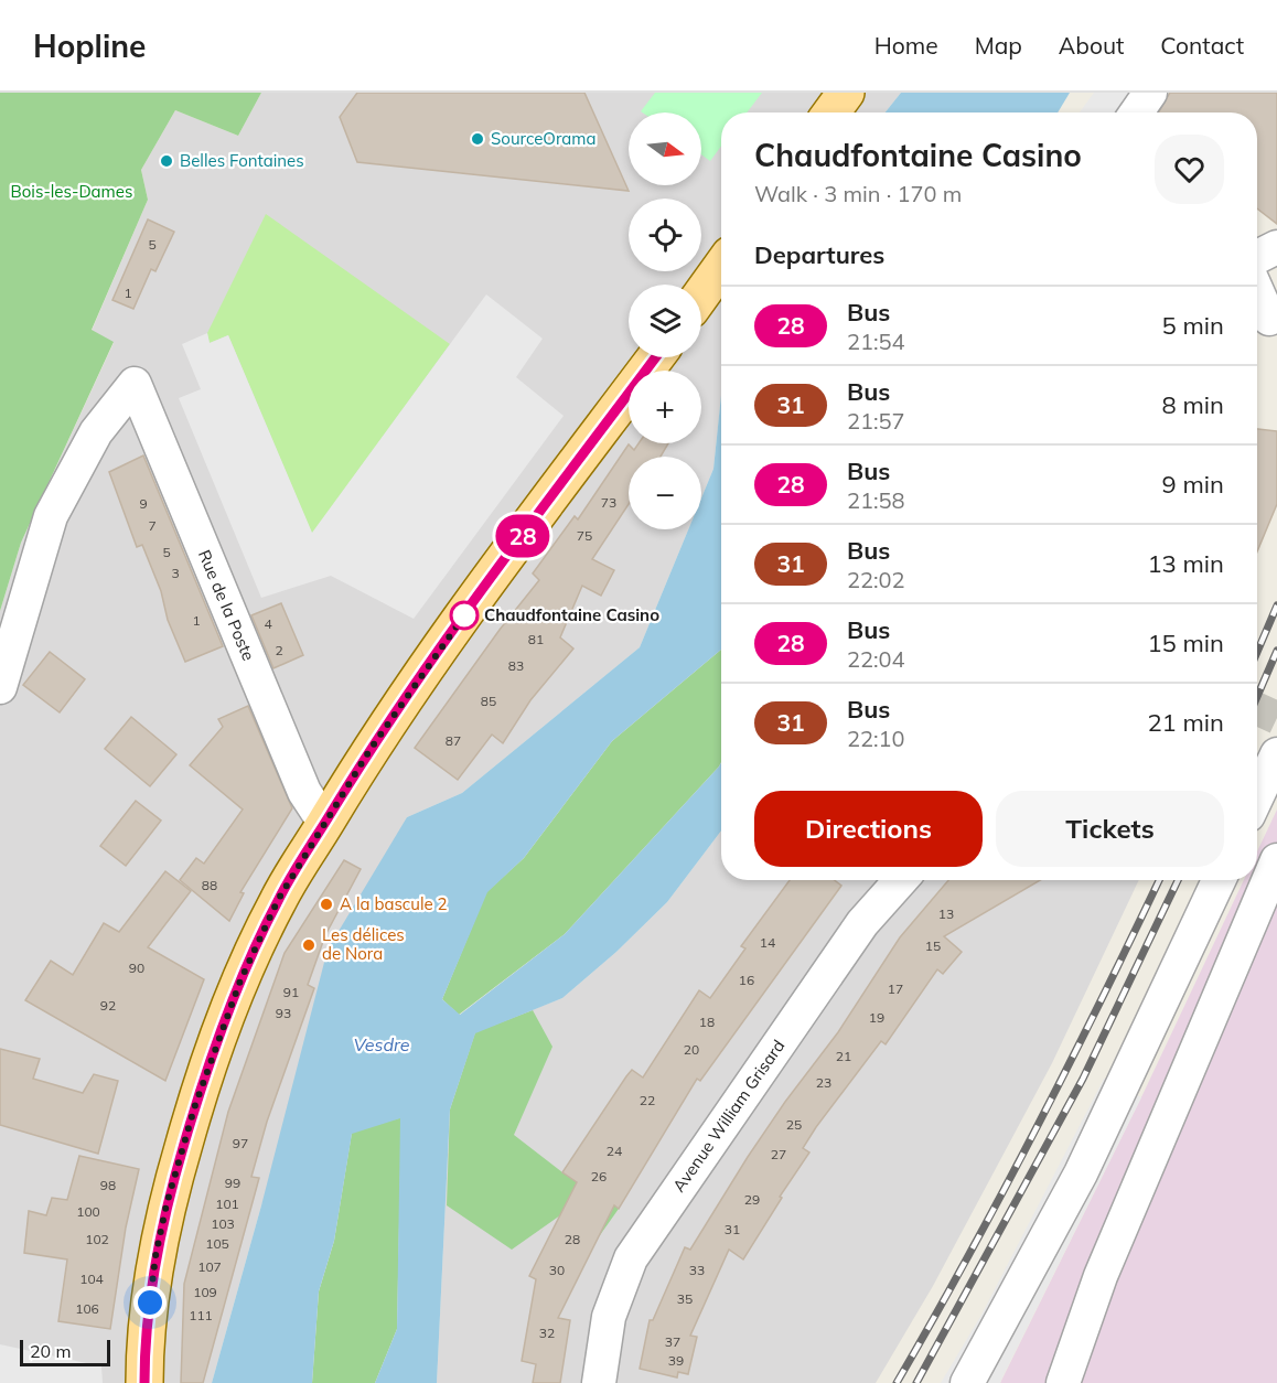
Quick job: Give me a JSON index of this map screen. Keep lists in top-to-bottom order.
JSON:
{
  "streets": {
    "street": ["Rue de la Poste", "Avenue William Grisard"]
  },
  "water": ["Vesdre"],
  "parks": ["Bois-les-Dames"],
  "places": [
    "SourceOrama",
    "Belles Fontaines",
    "Chaudfontaine Casino",
    "A la bascule 2",
    "Les délices de Nora"
  ],
  "lines": ["bus line 28"],
  "house_numbers": [
    "5",
    "1",
    "73",
    "9",
    "7",
    "75",
    "5",
    "3",
    "1",
    "4",
    "81",
    "2",
    "83",
    "85",
    "87",
    "88",
    "13",
    "14",
    "15",
    "90",
    "16",
    "17",
    "91",
    "92",
    "93",
    "19",
    "18",
    "20",
    "21",
    "23",
    "22",
    "25",
    "97",
    "24",
    "27",
    "26",
    "99",
    "98",
    "29",
    "101",
    "100",
    "103",
    "31",
    "102",
    "28",
    "105",
    "107",
    "30",
    "33",
    "104",
    "109",
    "35",
    "106",
    "111",
    "32",
    "37",
    "39"
  ],
  "scale_bar": "20 m",
  "north": "right",
  "page": {
    "header": "Hopline",
    "nav": [
      "Home",
      "Map",
      "About",
      "Contact"
    ],
    "on_map": "28",
    "map_buttons": ["+", "−"],
    "heading": [
      ["Chaudfontaine Casino", "Walk · 3 min · 170 m"],
      "Departures"
    ],
    "list": [
      {
        "mark": "28",
        "name": "Bus",
        "note": "21:54",
        "value": "5 min"
      },
      {
        "mark": "31",
        "name": "Bus",
        "note": "21:57",
        "value": "8 min"
      },
      {
        "mark": "28",
        "name": "Bus",
        "note": "21:58",
        "value": "9 min"
      },
      {
        "mark": "31",
        "name": "Bus",
        "note": "22:02",
        "value": "13 min"
      },
      {
        "mark": "28",
        "name": "Bus",
        "note": "22:04",
        "value": "15 min"
      },
      {
        "mark": "31",
        "name": "Bus",
        "note": "22:10",
        "value": "21 min"
      }
    ],
    "buttons": ["Directions", "Tickets"],
    "scale": "20 m"
  }
}
